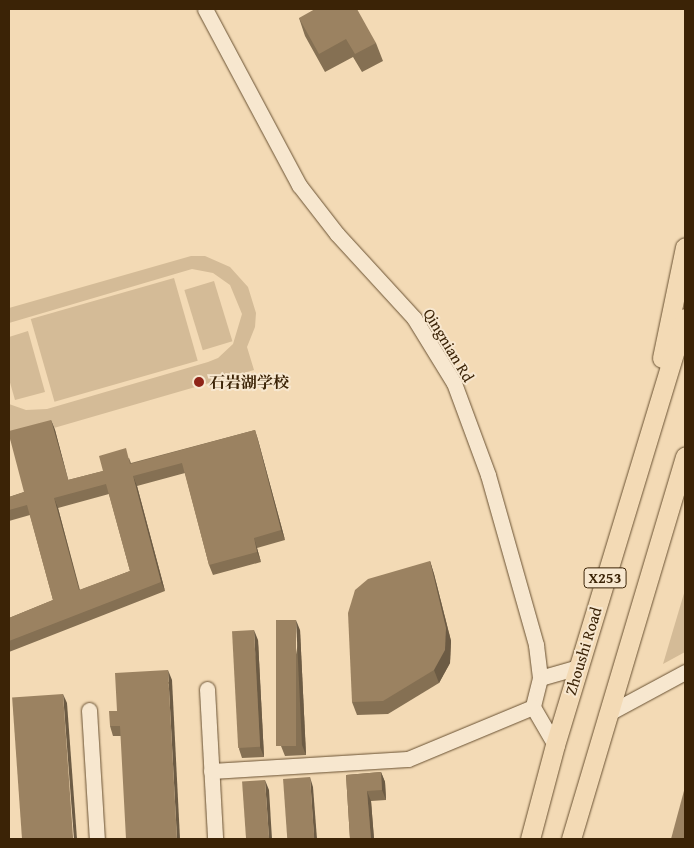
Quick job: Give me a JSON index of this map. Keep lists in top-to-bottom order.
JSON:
{
  "streets": {
    "main road": ["X253", "Zhoushi Road"],
    "street": ["Qingnian Rd"]
  },
  "places": ["石岩湖学校"]
}
